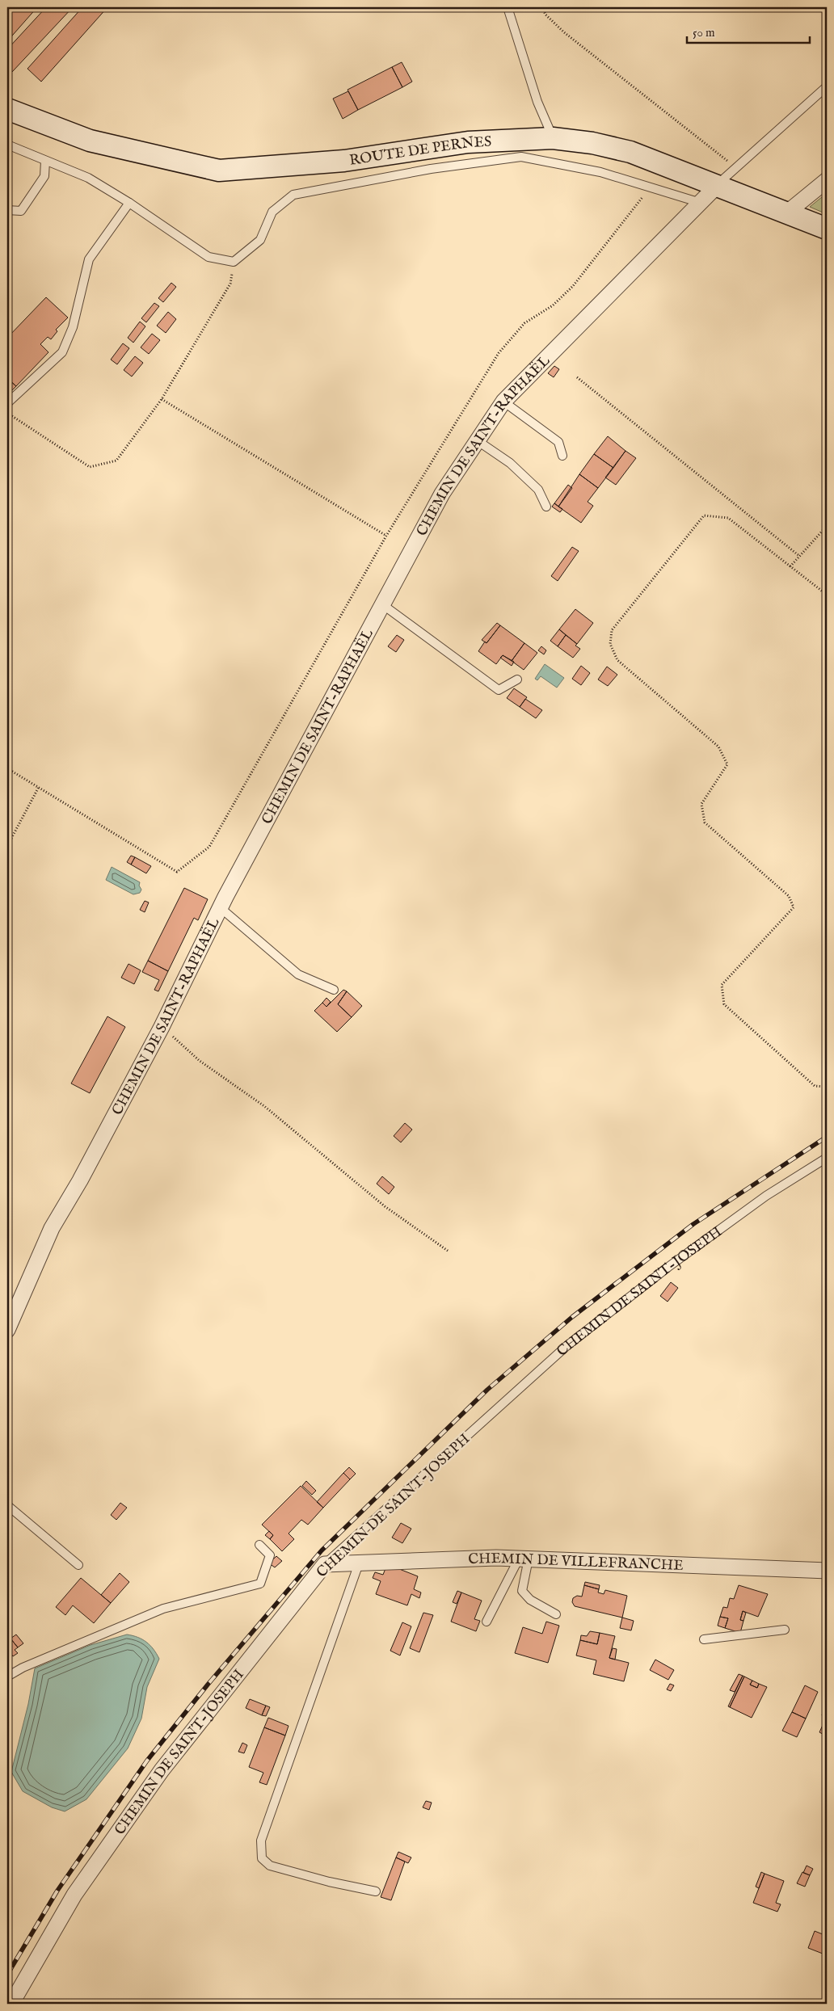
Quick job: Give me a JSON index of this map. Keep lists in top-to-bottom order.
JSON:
{
  "streets": {
    "street": [
      "ROUTE DE PERNES",
      "CHEMIN DE SAINT-RAPHAËL",
      "CHEMIN DE SAINT-JOSEPH",
      "CHEMIN DE VILLEFRANCHE"
    ]
  },
  "crossings": [
    ["ROUTE DE PERNES", "CHEMIN DE SAINT-RAPHAËL"],
    ["CHEMIN DE SAINT-JOSEPH", "CHEMIN DE VILLEFRANCHE"]
  ],
  "scale_bar": "50 m"
}
